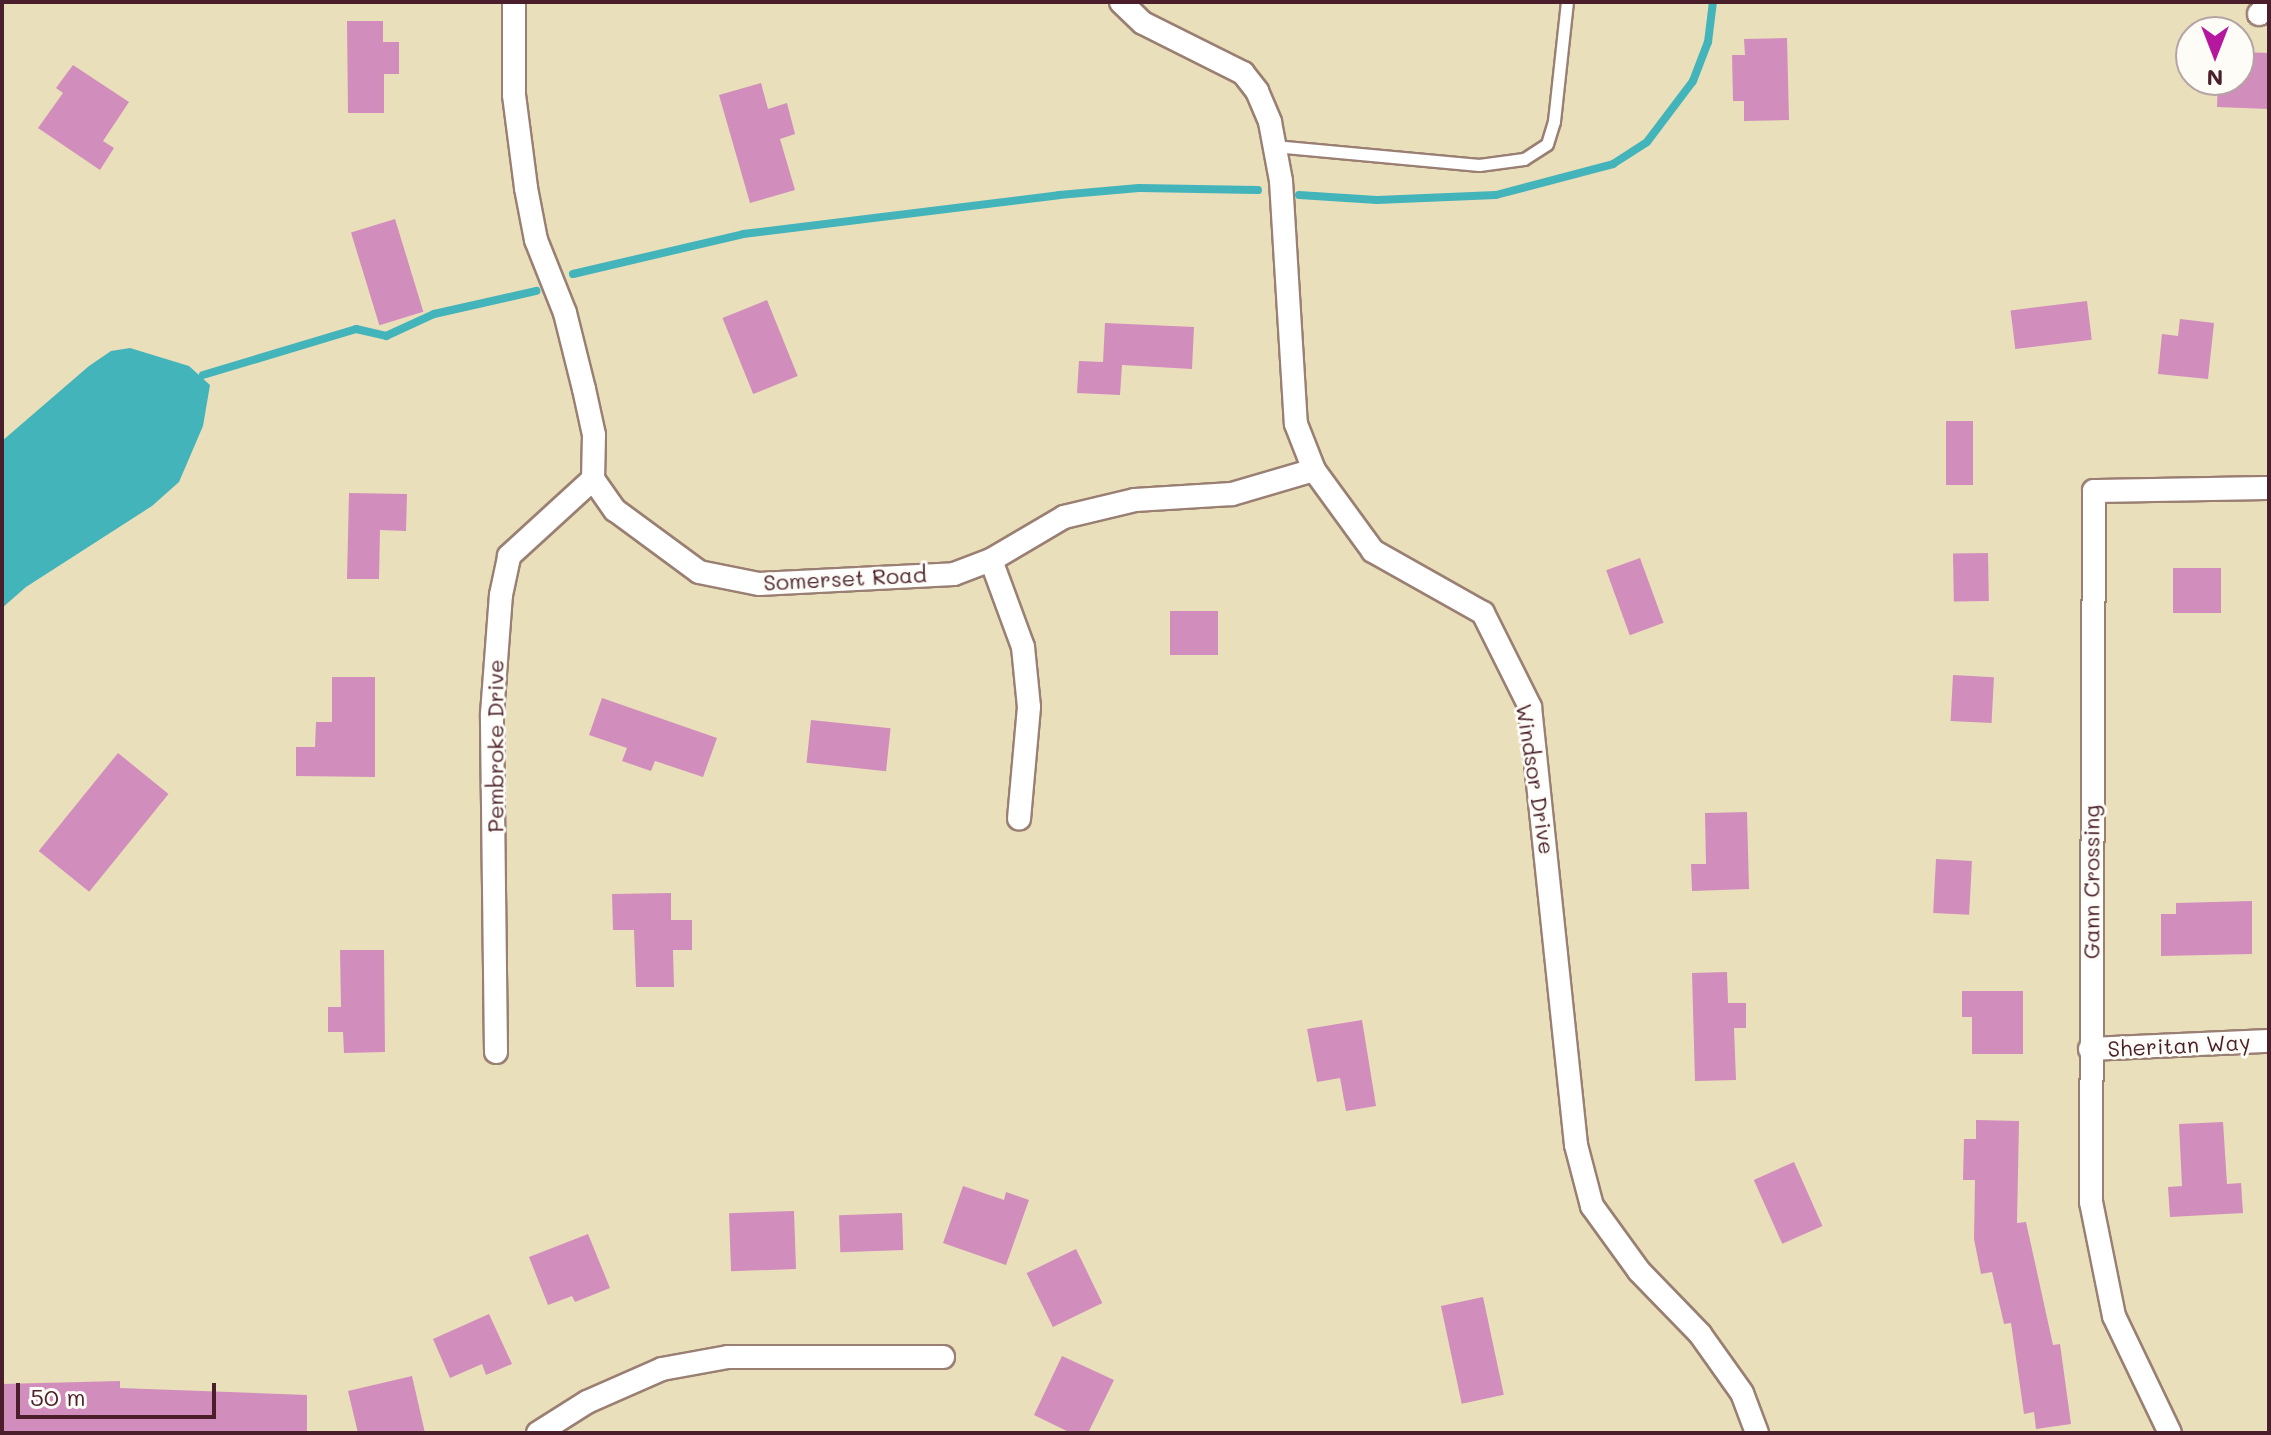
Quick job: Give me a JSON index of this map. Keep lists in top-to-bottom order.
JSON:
{
  "streets": {
    "street": [
      "Somerset Road",
      "Pembroke Drive",
      "Windsor Drive",
      "Gann Crossing",
      "Sheritan Way"
    ]
  },
  "crossings": [
    ["Somerset Road", "Pembroke Drive"],
    ["Somerset Road", "Windsor Drive"],
    ["Gann Crossing", "Sheritan Way"]
  ],
  "scale_bar": "50 m",
  "north": "bottom"
}
